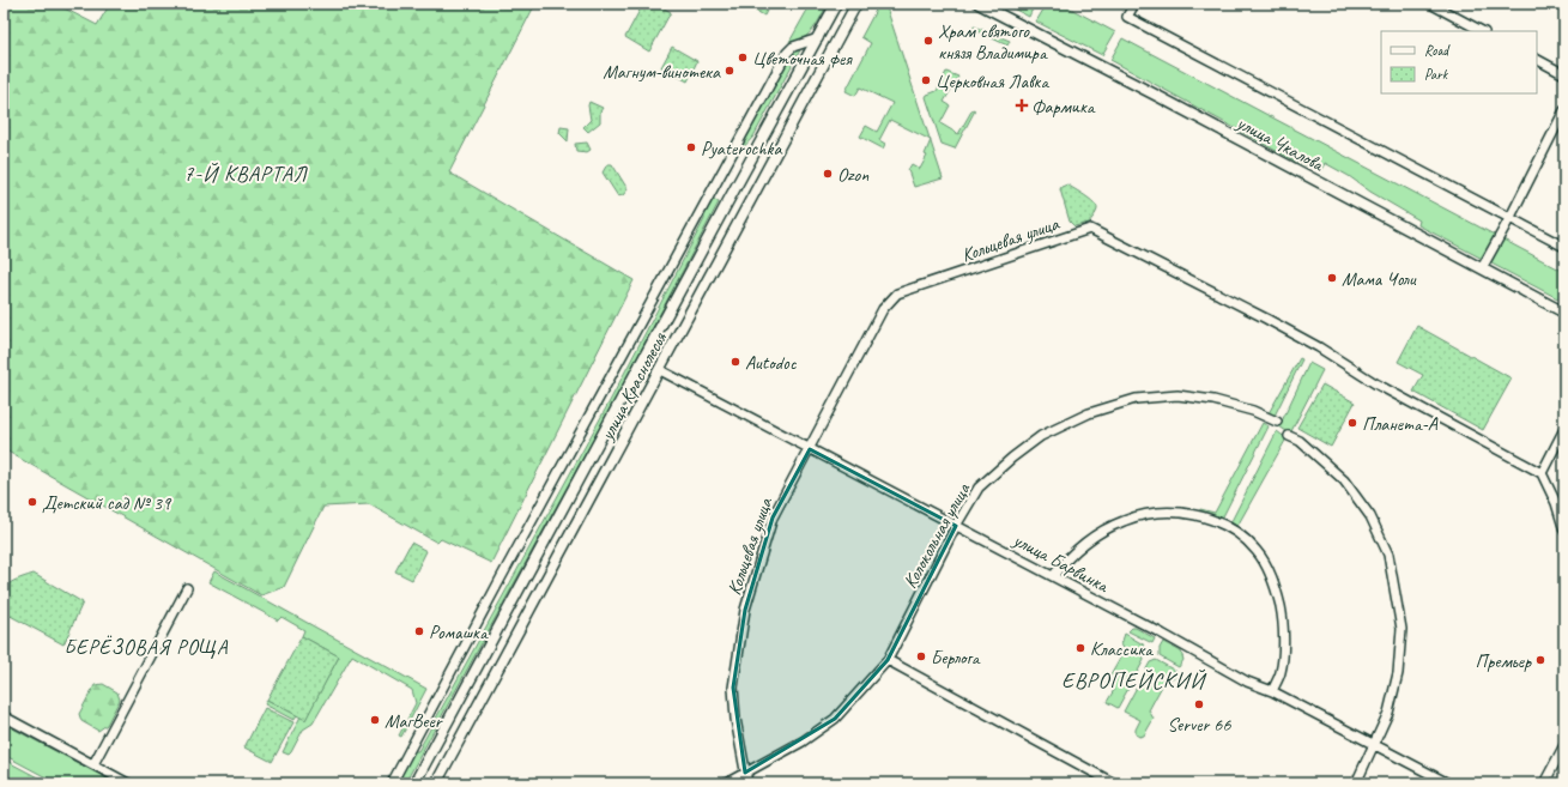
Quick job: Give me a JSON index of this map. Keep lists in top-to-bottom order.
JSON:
{
  "streets": {
    "street": [
      "улица Чкалова",
      "Кольцевая улица",
      "улица Краснолесья",
      "Колокольная улица",
      "улица Барвинка"
    ]
  },
  "crossings": [
    ["Кольцевая улица", "Колокольная улица"],
    ["Кольцевая улица", "улица Барвинка"],
    ["улица Краснолесья", "улица Барвинка"],
    ["Колокольная улица", "улица Барвинка"]
  ],
  "districts": ["7-Й КВАРТАЛ", "БЕРЁЗОВАЯ РОЩА", "ЕВРОПЕЙСКИЙ"],
  "places": {
    "other": [
      "Храм святого князя Владимира",
      "Цветочная фея",
      "Магнум-винотека",
      "Церковная Лавка",
      "Pyaterochka",
      "Ozon",
      "Мама Чоли",
      "Autodoc",
      "Планета-А",
      "Детский сад № 39",
      "Ромашка",
      "Классика",
      "Берлога",
      "Премьер",
      "Server 66",
      "МагBeer"
    ],
    "health": ["Фармика"]
  },
  "legend": ["Road", "Park"]
}
